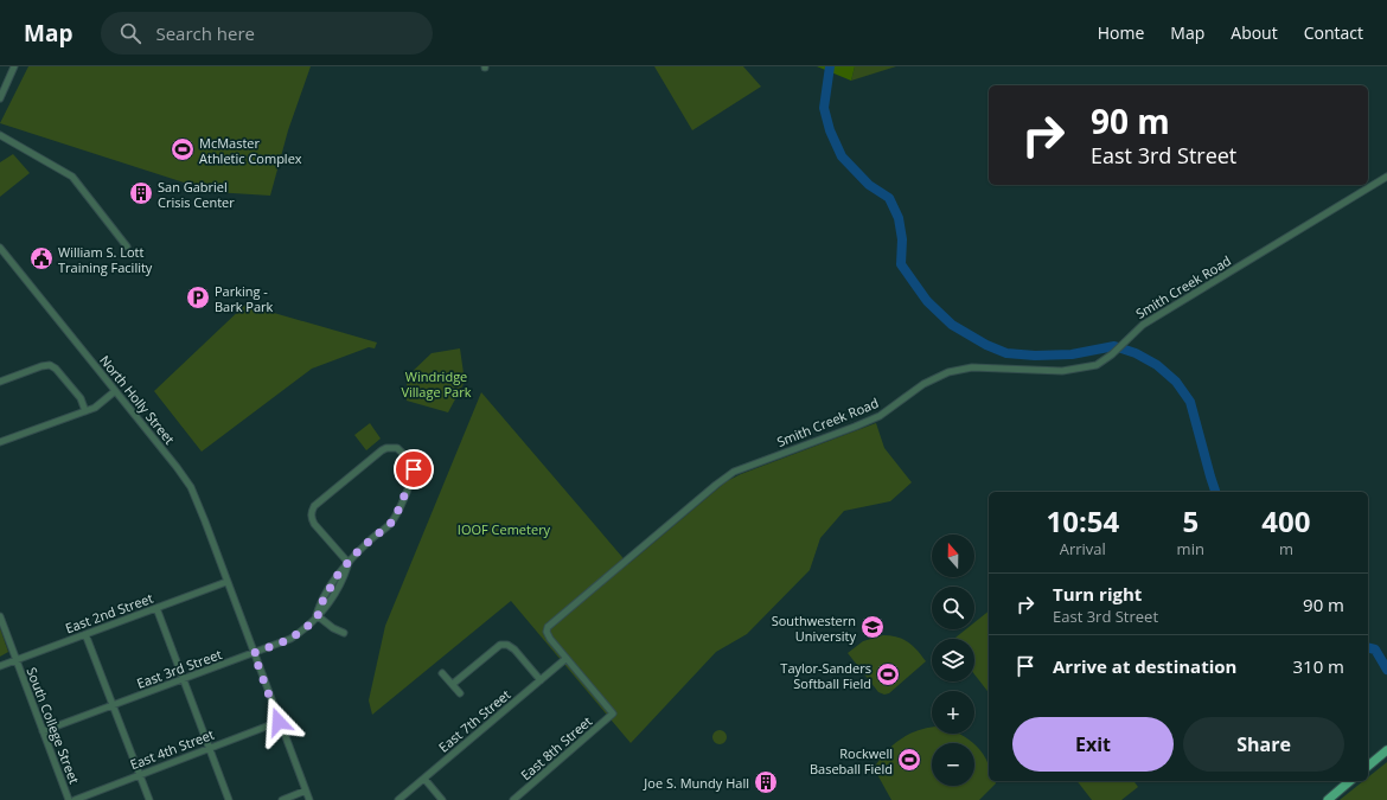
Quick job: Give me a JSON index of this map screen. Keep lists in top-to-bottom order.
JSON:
{
  "streets": {
    "street": [
      "Smith Creek Road",
      "North Holly Street",
      "East 2nd Street",
      "East 3rd Street",
      "East 7th Street",
      "South College Street",
      "East 8th Street",
      "East 4th Street"
    ]
  },
  "crossings": [
    ["Smith Creek Road", "East 7th Street"],
    ["Smith Creek Road", "East 8th Street"],
    ["North Holly Street", "East 2nd Street"],
    ["North Holly Street", "East 3rd Street"],
    ["North Holly Street", "East 4th Street"],
    ["East 2nd Street", "South College Street"],
    ["East 3rd Street", "South College Street"]
  ],
  "parks": ["Windridge Village Park", "IOOF Cemetery"],
  "places": {
    "sports": ["McMaster Athletic Complex", "Taylor-Sanders Softball Field", "Rockwell Baseball Field"],
    "building": ["San Gabriel Crisis Center", "Joe S. Mundy Hall"],
    "public building": ["William S. Lott Training Facility"],
    "parking": ["Parking - Bark Park"],
    "school or university": ["Southwestern University"]
  },
  "north": "top",
  "page": {
    "header": "Map",
    "search": "Search here",
    "nav": [
      "Home",
      "Map",
      "About",
      "Contact"
    ],
    "turn": ["90 m", "East 3rd Street"],
    "eta": [
      "10:54",
      "Arrival",
      "5",
      "min",
      "400",
      "m"
    ],
    "map_buttons": ["+", "−"],
    "list": [
      {
        "name": "Turn right",
        "note": "East 3rd Street",
        "value": "90 m"
      },
      {
        "name": "Arrive at destination",
        "value": "310 m"
      }
    ],
    "buttons": ["Exit", "Share"]
  }
}
